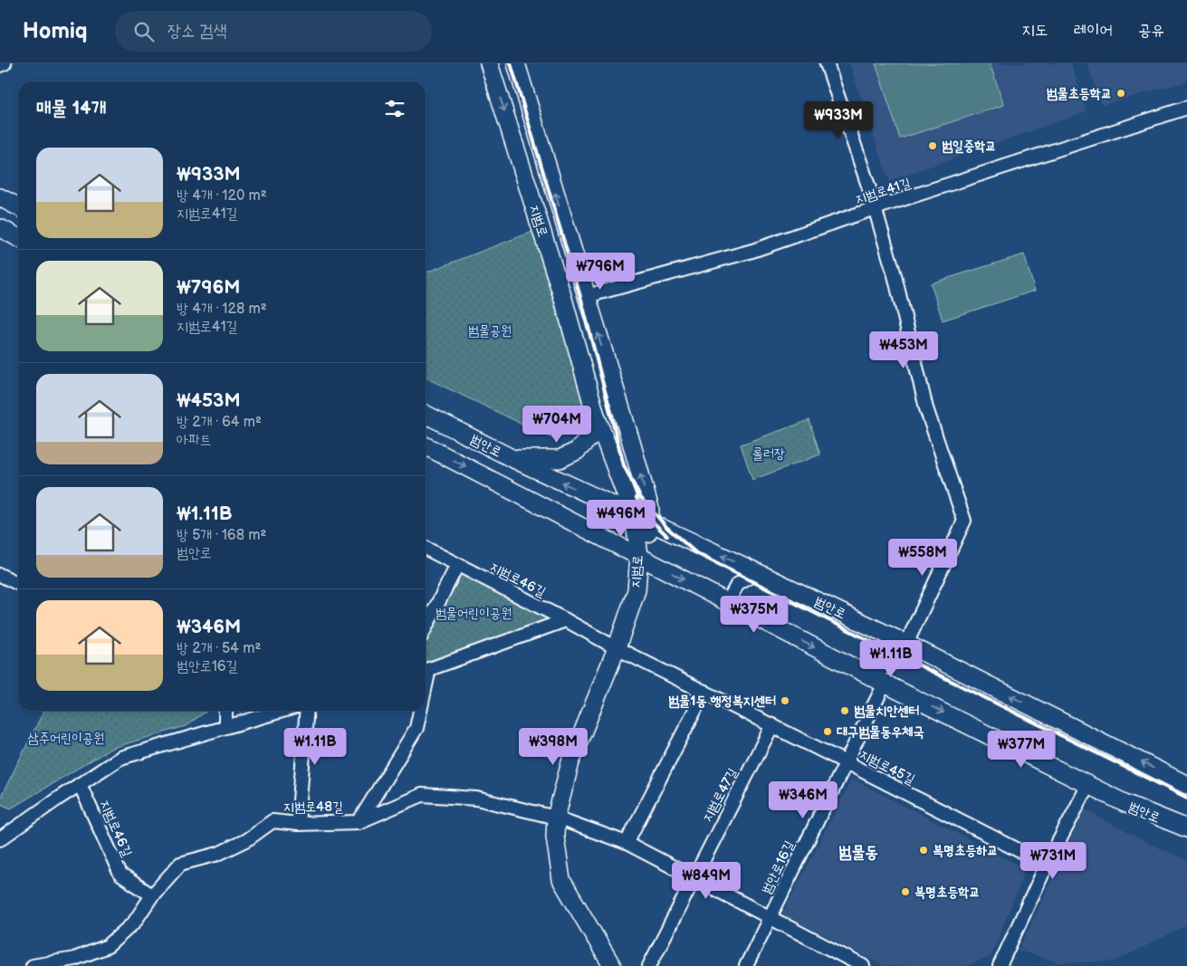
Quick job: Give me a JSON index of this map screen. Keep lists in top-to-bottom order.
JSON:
{
  "streets": {
    "main road": ["지범로", "범안로"],
    "street": [
      "지범로41길",
      "지범로46길",
      "지범로45길",
      "지범로47길",
      "지범로48길",
      "범안로16길"
    ]
  },
  "crossings": [
    ["지범로", "범안로"],
    ["지범로", "지범로46길"],
    ["지범로", "지범로45길"],
    ["지범로", "지범로48길"],
    ["범안로", "범안로16길"],
    ["지범로46길", "지범로45길"],
    ["지범로46길", "지범로48길"],
    ["지범로45길", "지범로47길"],
    ["지범로45길", "범안로16길"]
  ],
  "districts": ["범물동"],
  "parks": [
    "범물공원",
    "롤러장",
    "범물어린이공원",
    "삼주어린이공원"
  ],
  "places": [
    "범물초등학교",
    "범일중학교",
    "범물1동 행정복지센터",
    "범물치안센터",
    "대구범물동우체국",
    "복명초등하교",
    "복명초등학교"
  ],
  "page": {
    "header": "Homiq",
    "search": "장소 검색",
    "nav": ["지도", "레이어", "공유"],
    "heading": "매물 14개",
    "price": [
      "₩933M",
      "₩796M",
      "₩453M",
      "₩704M",
      "₩496M",
      "₩558M",
      "₩375M",
      "₩1.11B",
      "₩1.11B",
      "₩398M",
      "₩377M",
      "₩346M",
      "₩731M",
      "₩849M"
    ],
    "list": [
      {
        "name": "₩933M",
        "note": "방 4개 · 120 m² · 지범로41길"
      },
      {
        "name": "₩796M",
        "note": "방 4개 · 128 m² · 지범로41길"
      },
      {
        "name": "₩453M",
        "note": "방 2개 · 64 m² · 아파트"
      },
      {
        "name": "₩1.11B",
        "note": "방 5개 · 168 m² · 범안로"
      },
      {
        "name": "₩346M",
        "note": "방 2개 · 54 m² · 범안로16길"
      }
    ]
  }
}
